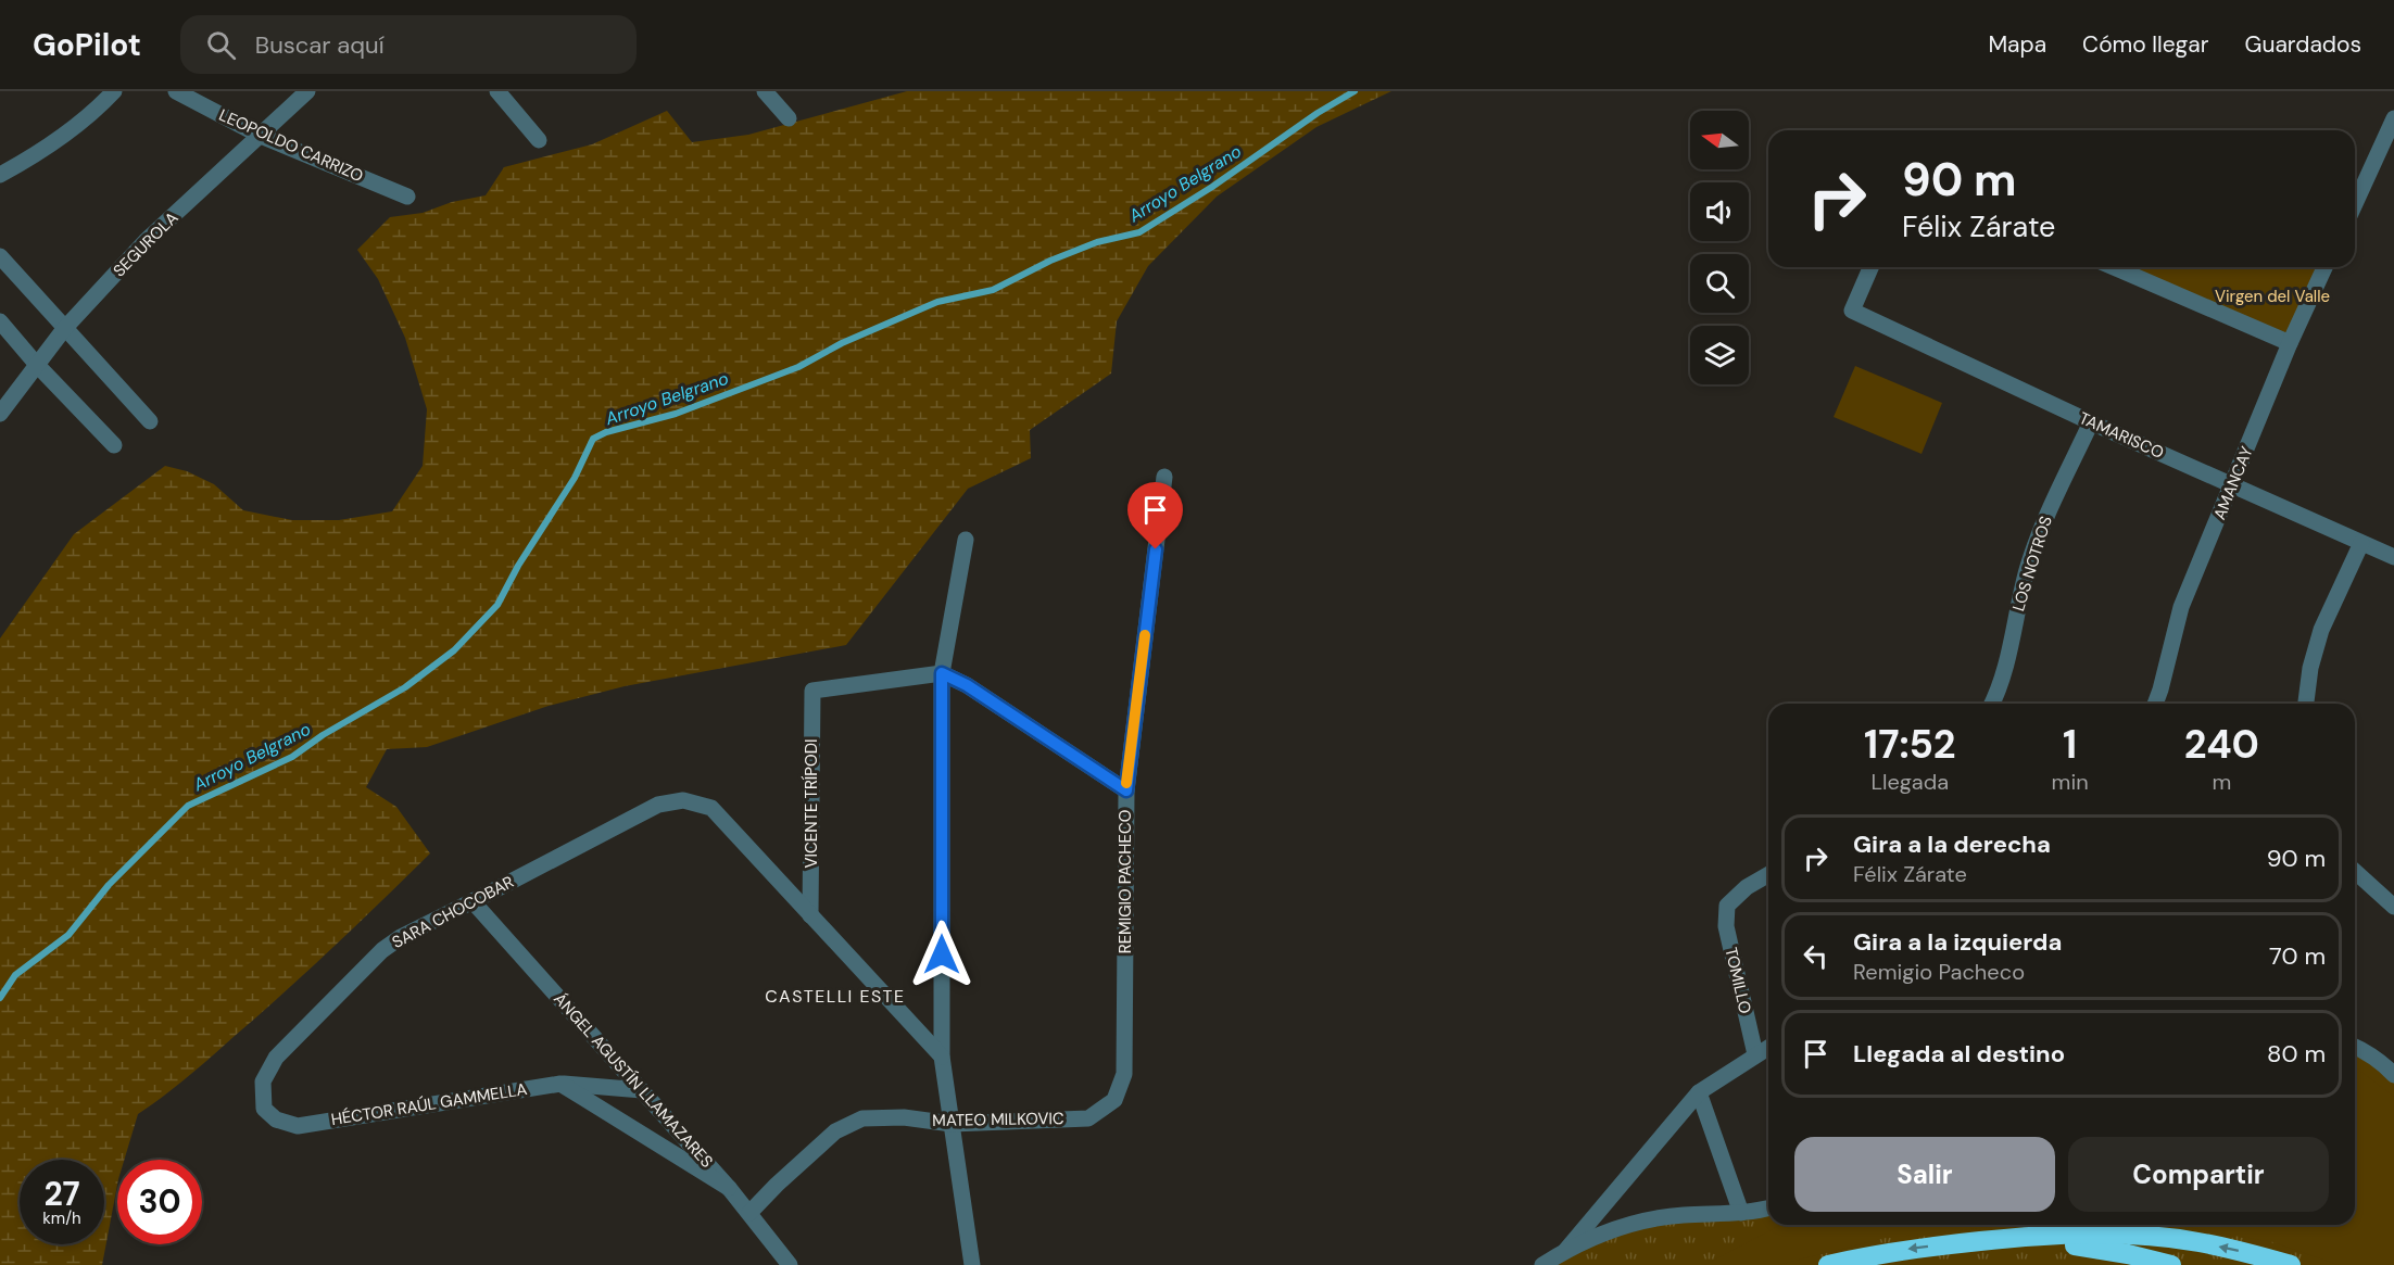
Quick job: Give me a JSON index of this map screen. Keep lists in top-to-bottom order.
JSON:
{
  "streets": {
    "street": [
      "LEOPOLDO CARRIZO",
      "SEGUROLA",
      "TAMARISCO",
      "AMANCAY",
      "LOS NOTROS",
      "VICENTE TRÍPODI",
      "REMIGIO PACHECO",
      "SARA CHOCOBAR",
      "TOMILLO",
      "ÁNGEL AGUSTÍN LLAMAZARES",
      "HÉCTOR RAÚL GAMMELLA",
      "MATEO MILKOVIC"
    ]
  },
  "crossings": [
    ["LEOPOLDO CARRIZO", "SEGUROLA"],
    ["TAMARISCO", "AMANCAY"],
    ["TAMARISCO", "LOS NOTROS"],
    ["VICENTE TRÍPODI", "SARA CHOCOBAR"],
    ["REMIGIO PACHECO", "MATEO MILKOVIC"],
    ["SARA CHOCOBAR", "ÁNGEL AGUSTÍN LLAMAZARES"],
    ["SARA CHOCOBAR", "HÉCTOR RAÚL GAMMELLA"],
    ["ÁNGEL AGUSTÍN LLAMAZARES", "HÉCTOR RAÚL GAMMELLA"],
    ["ÁNGEL AGUSTÍN LLAMAZARES", "MATEO MILKOVIC"]
  ],
  "districts": ["CASTELLI ESTE"],
  "water": ["Arroyo Belgrano"],
  "parks": ["Virgen del Valle"],
  "north": "left",
  "page": {
    "header": "GoPilot",
    "search": "Buscar aquí",
    "nav": ["Mapa", "Cómo llegar", "Guardados"],
    "turn": ["90 m", "Félix Zárate"],
    "eta": [
      "17:52",
      "Llegada",
      "1",
      "min",
      "240",
      "m"
    ],
    "list": [
      {
        "name": "Gira a la derecha",
        "note": "Félix Zárate",
        "value": "90 m"
      },
      {
        "name": "Gira a la izquierda",
        "note": "Remigio Pacheco",
        "value": "70 m"
      },
      {
        "name": "Llegada al destino",
        "value": "80 m"
      }
    ],
    "buttons": ["Salir", "Compartir"],
    "speed": "27 km/h",
    "limit": "30"
  }
}
